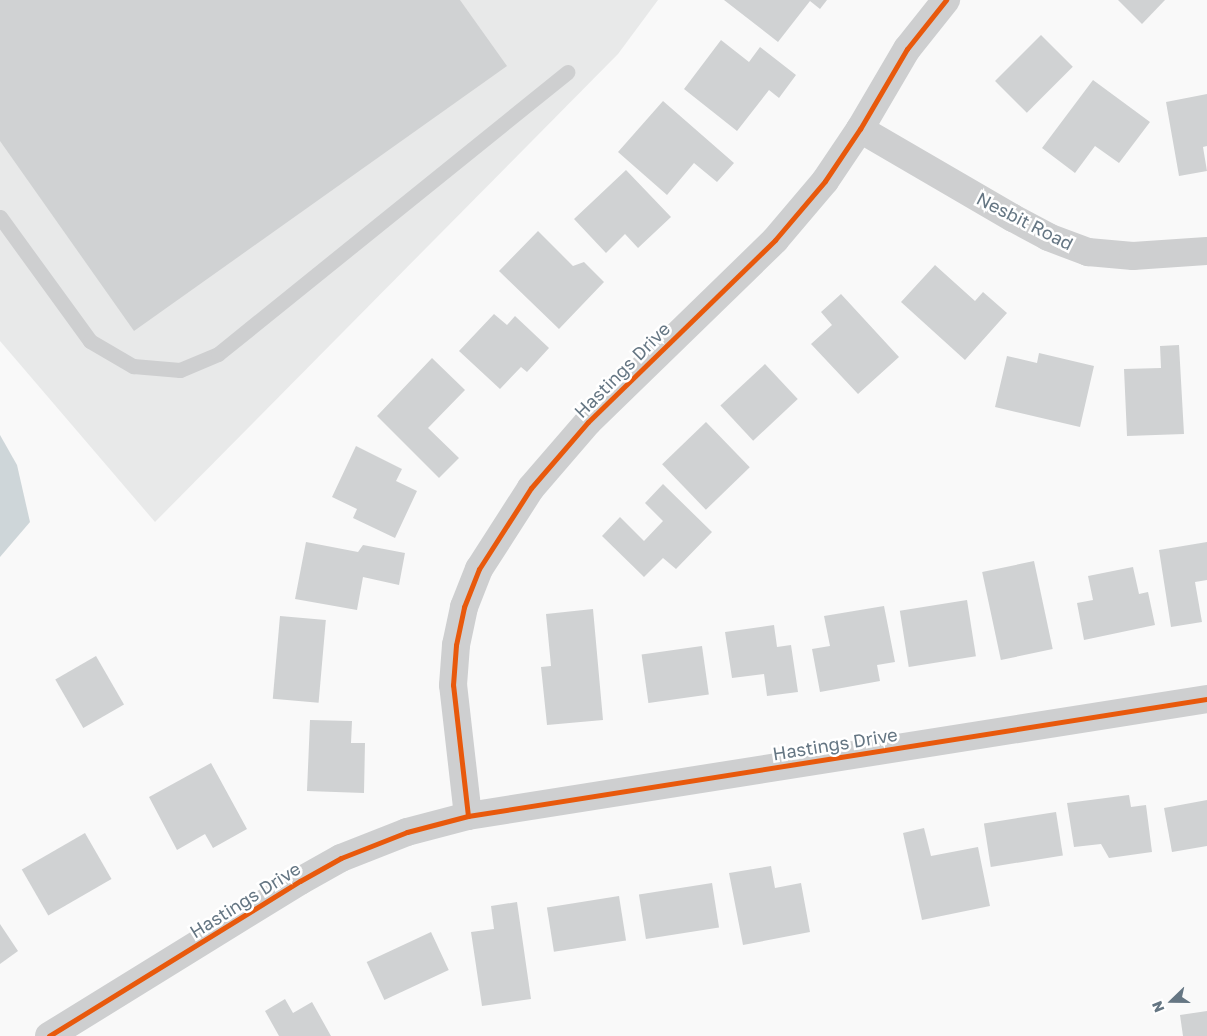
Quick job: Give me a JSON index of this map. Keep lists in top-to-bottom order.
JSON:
{
  "streets": {
    "street": ["Nesbit Road", "Hastings Drive"]
  },
  "crossings": [
    ["Nesbit Road", "Hastings Drive"]
  ],
  "north": "left"
}
